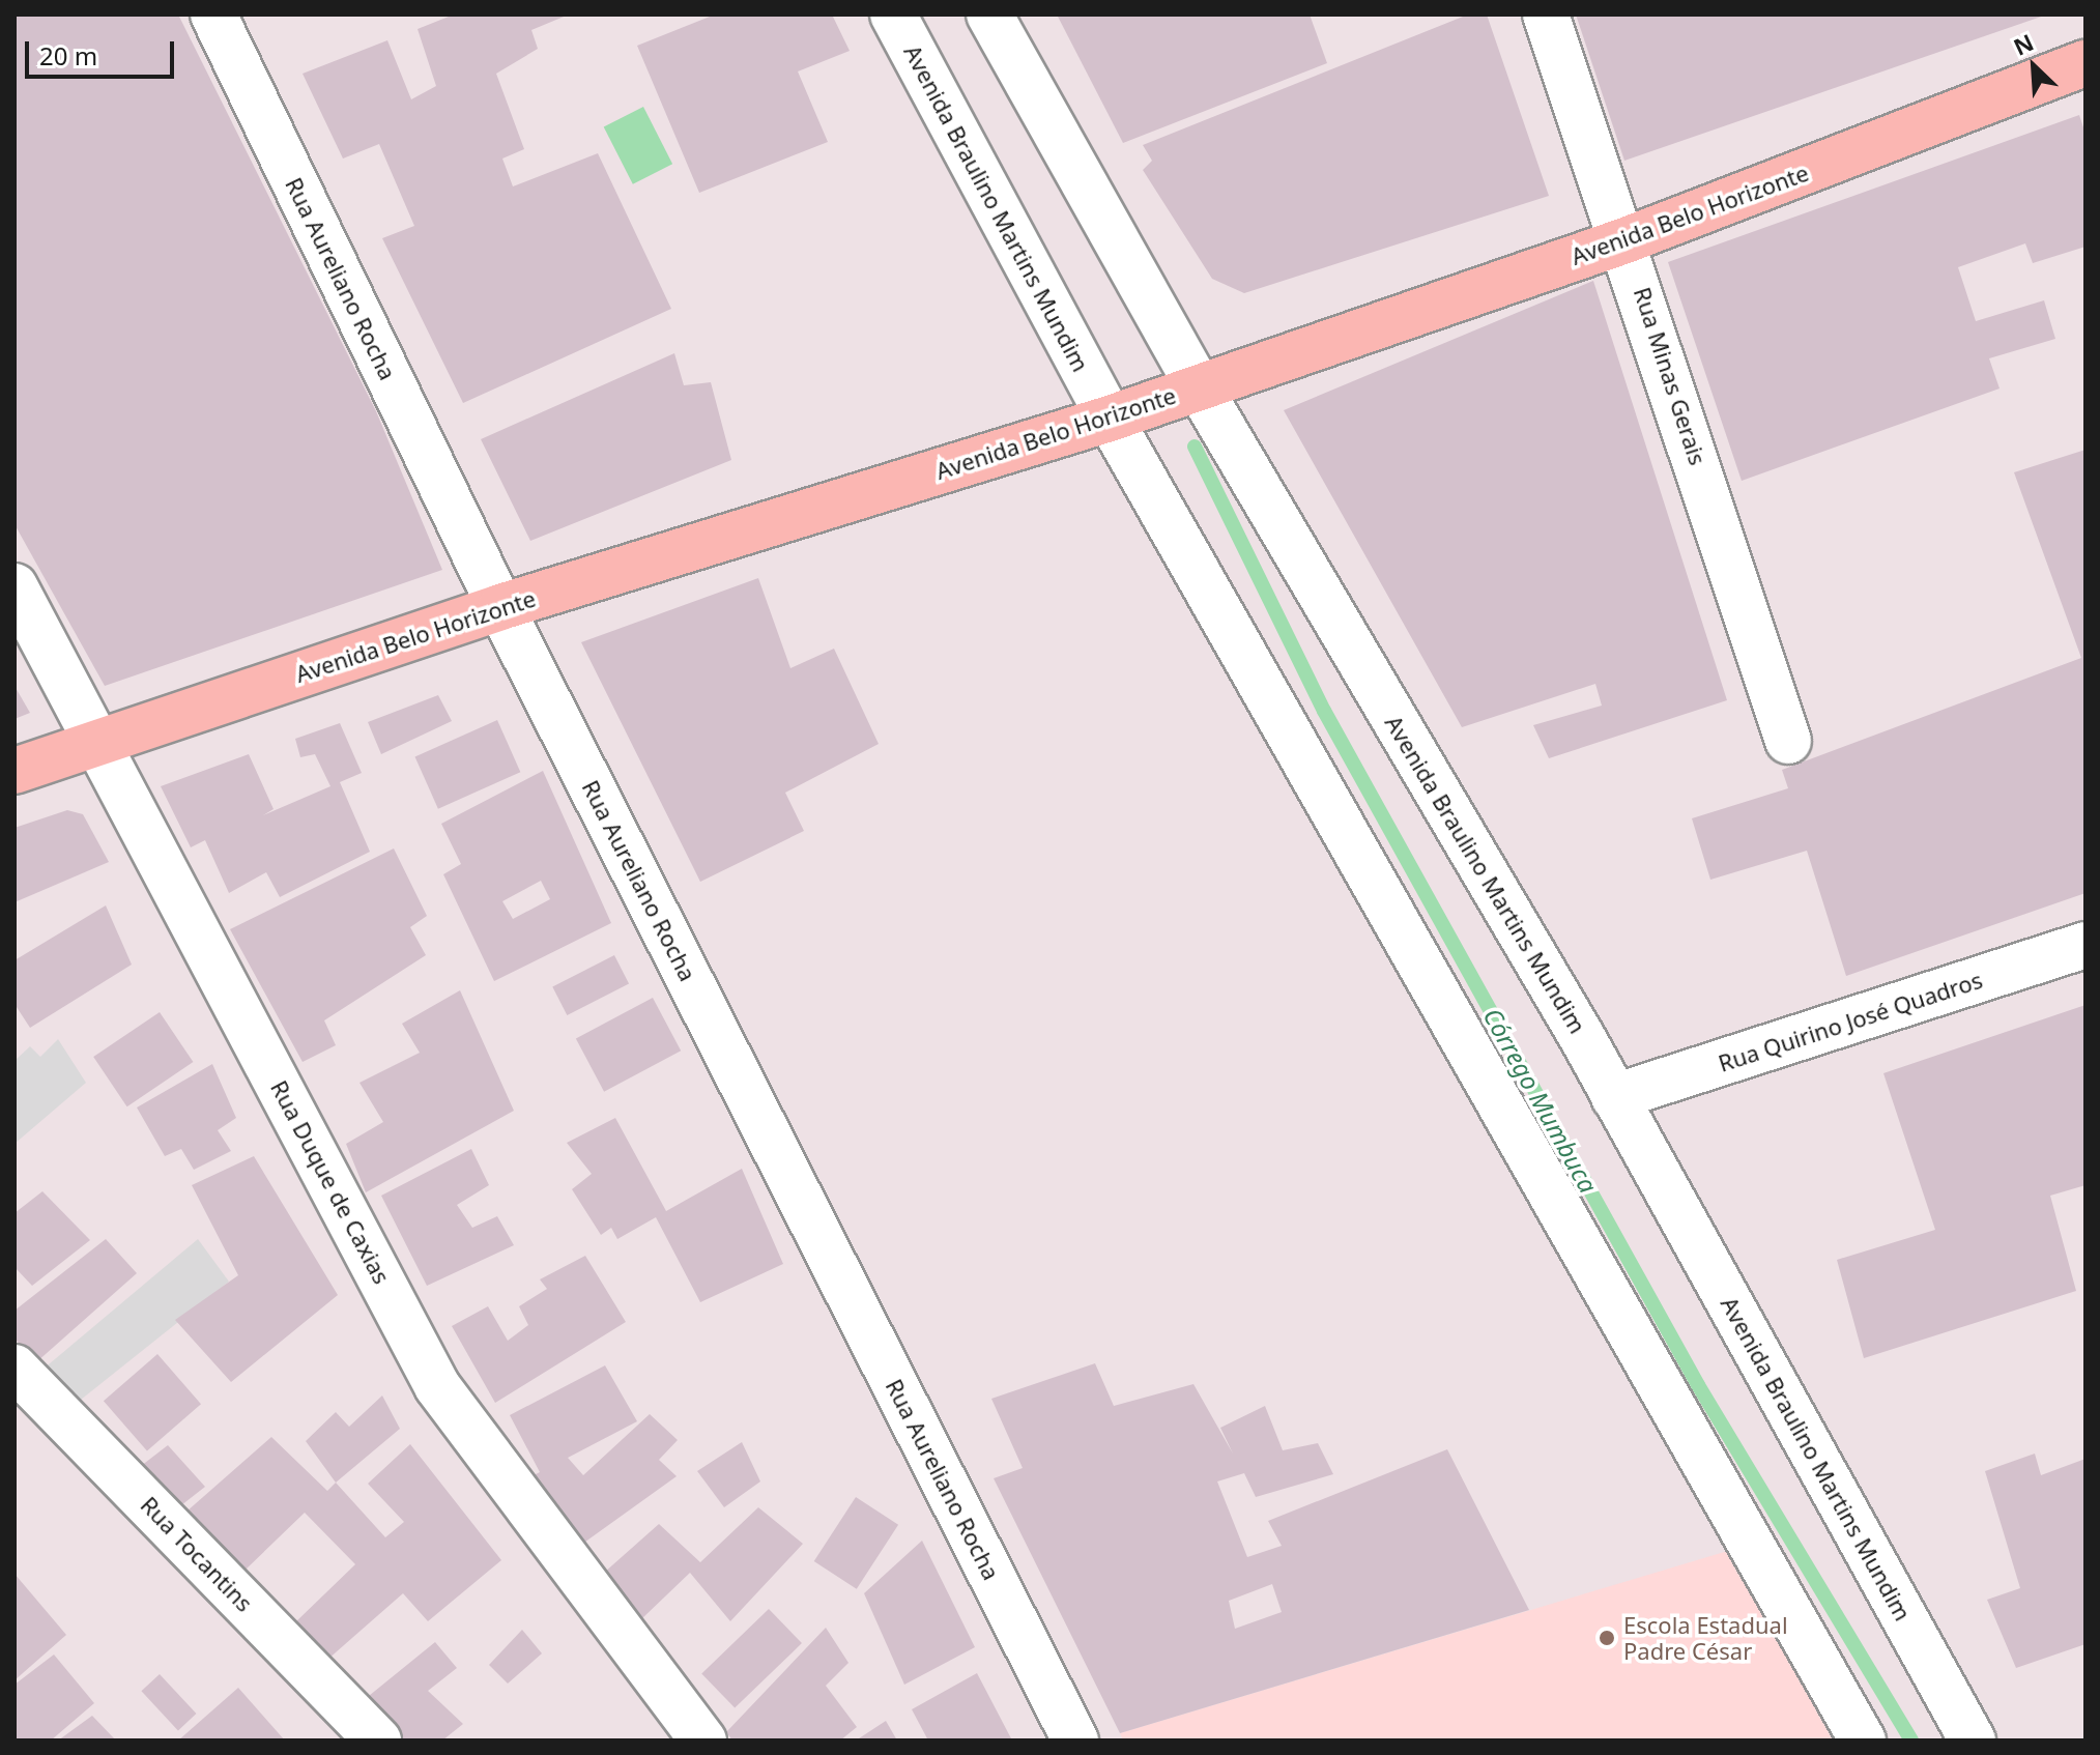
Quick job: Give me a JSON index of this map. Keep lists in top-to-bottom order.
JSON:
{
  "streets": {
    "street": [
      "Avenida Braulino Martins Mundim",
      "Avenida Belo Horizonte",
      "Rua Aureliano Rocha",
      "Rua Minas Gerais",
      "Rua Quirino José Quadros",
      "Rua Duque de Caxias",
      "Rua Tocantins"
    ]
  },
  "crossings": [
    ["Avenida Braulino Martins Mundim", "Avenida Belo Horizonte"],
    ["Avenida Braulino Martins Mundim", "Rua Quirino José Quadros"],
    ["Avenida Belo Horizonte", "Rua Aureliano Rocha"],
    ["Avenida Belo Horizonte", "Rua Minas Gerais"],
    ["Avenida Belo Horizonte", "Rua Duque de Caxias"]
  ],
  "water": ["Córrego Mumbuca"],
  "places": ["Escola Estadual Padre César"],
  "scale_bar": "20 m",
  "north": "top left"
}
